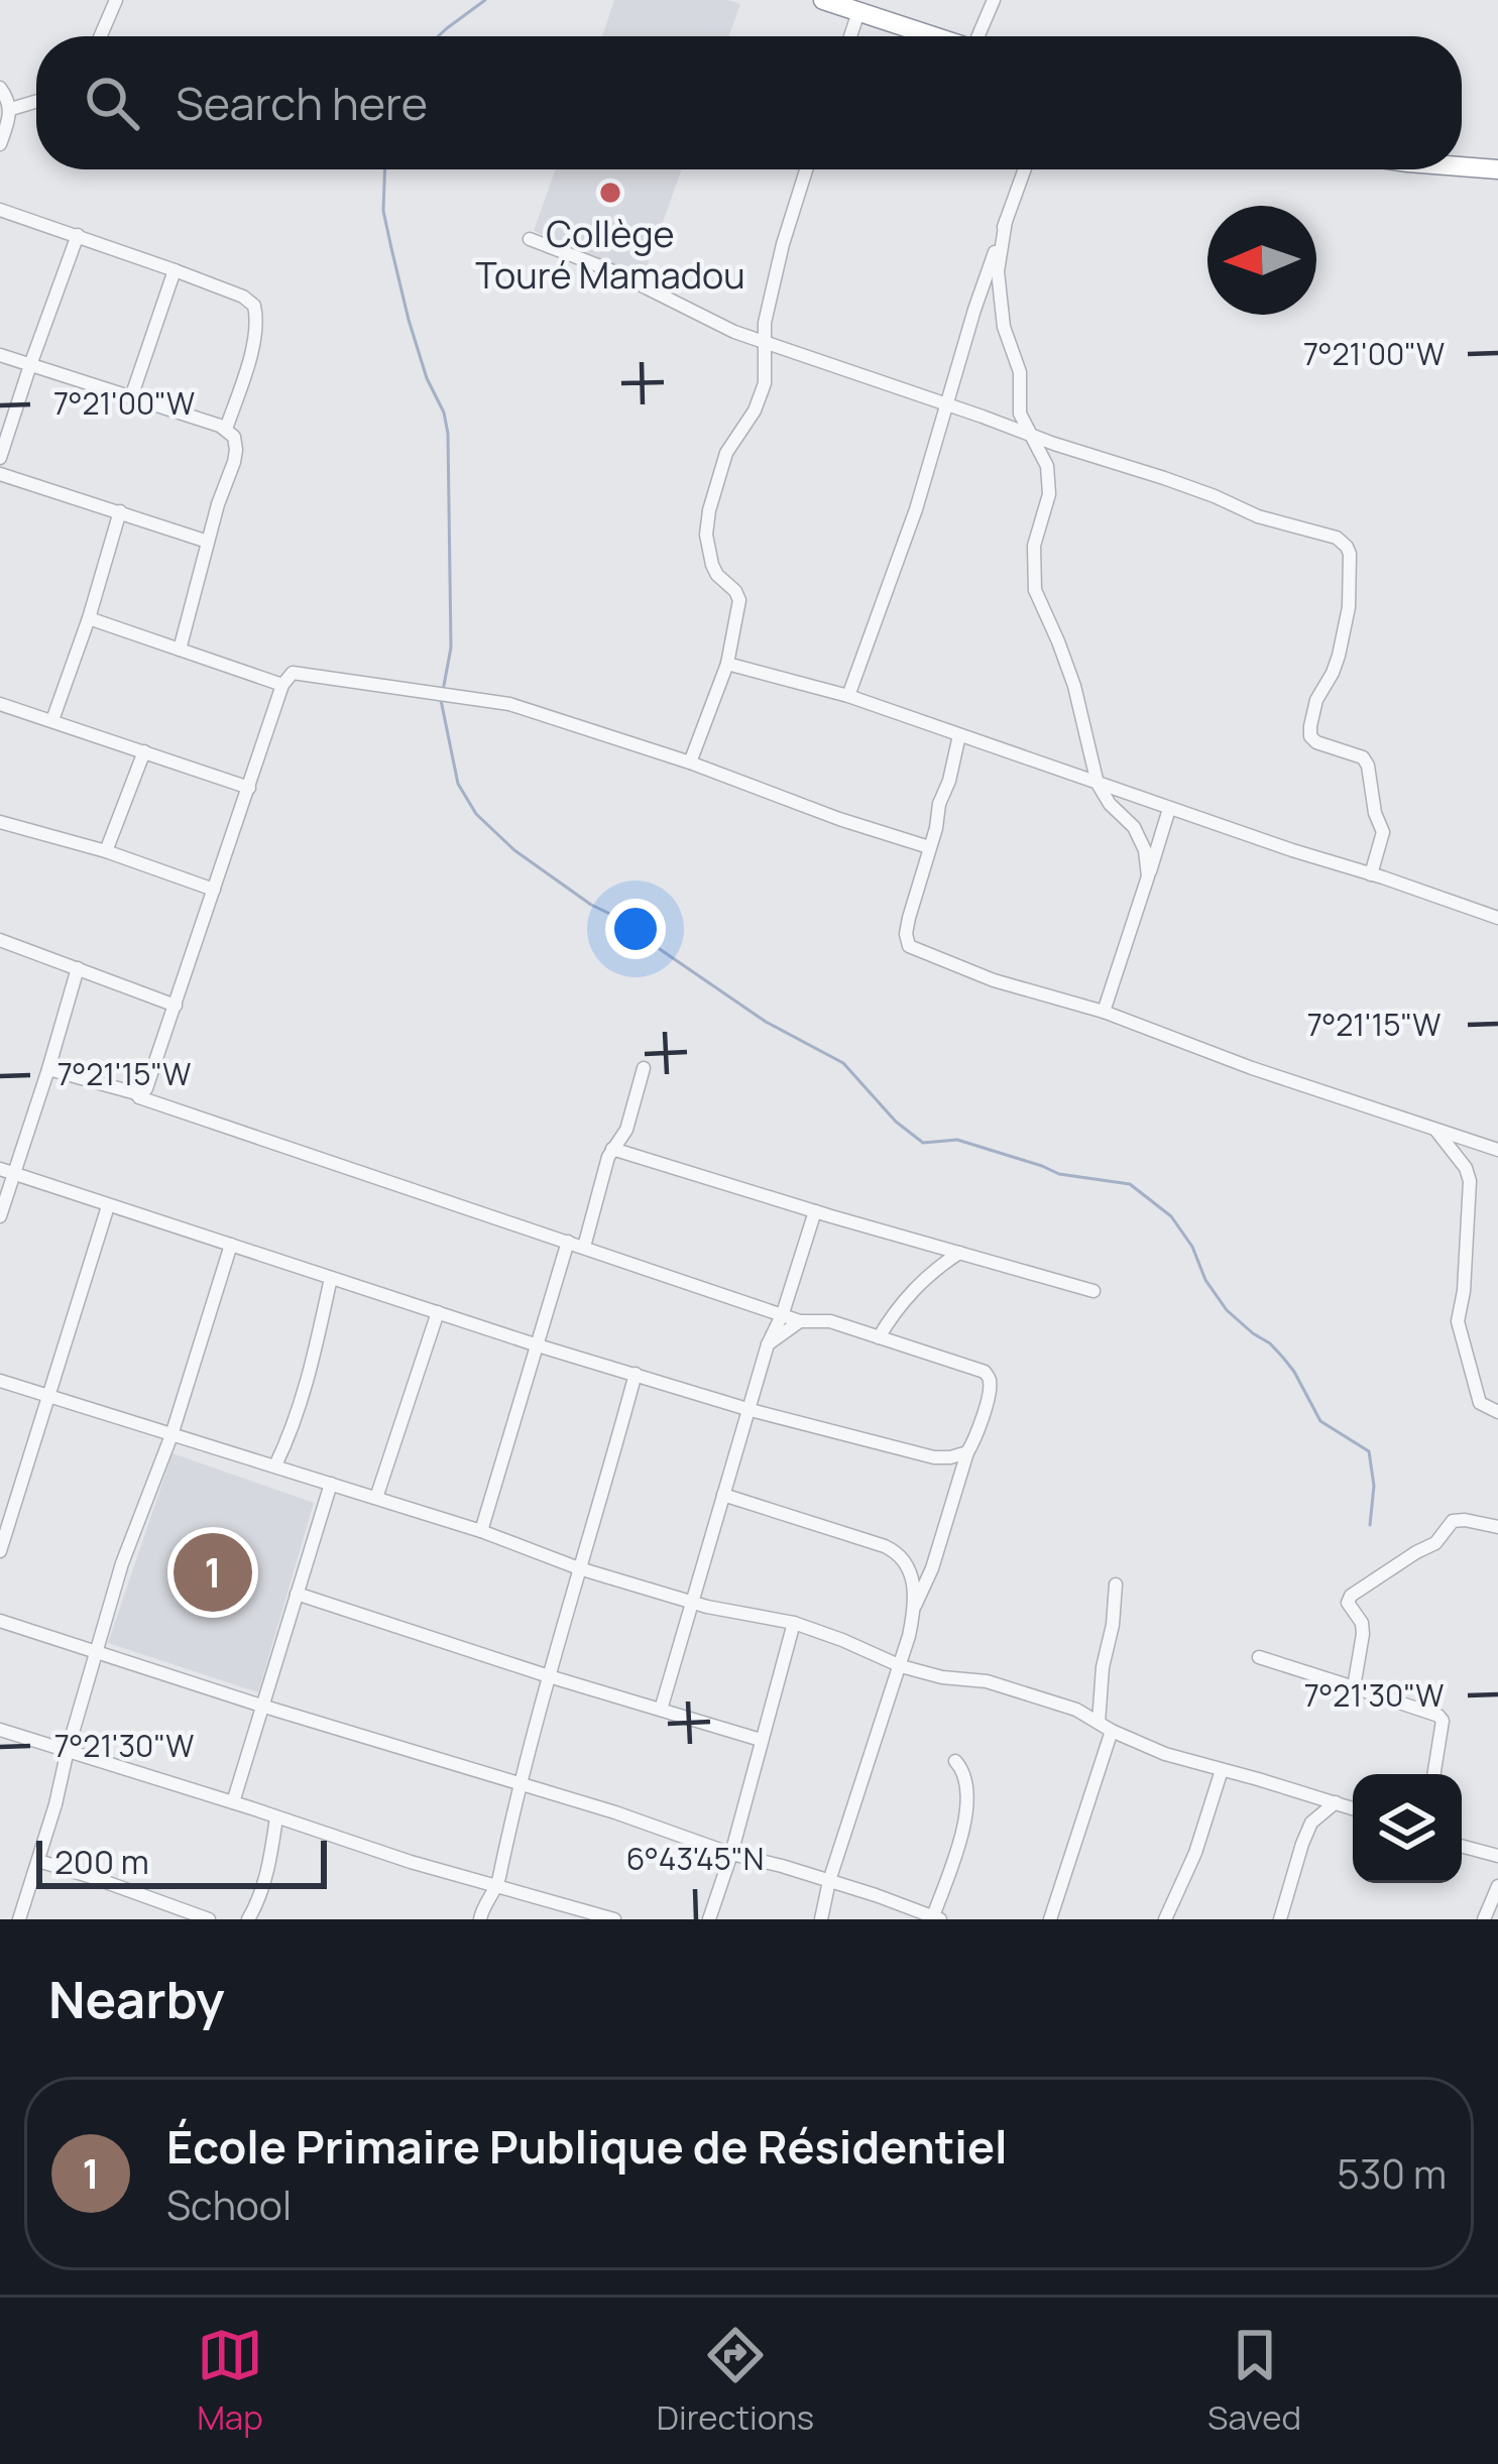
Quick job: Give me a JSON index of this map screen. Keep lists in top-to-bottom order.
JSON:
{
  "places": ["Collège Touré Mamadou"],
  "scale_bar": "200 m",
  "north": "left",
  "page": {
    "search": "Search here",
    "pins": "1",
    "scale": "200 m",
    "heading": "Nearby",
    "list": [
      {
        "mark": "1",
        "name": "École Primaire Publique de Résidentiel",
        "note": "School",
        "value": "530 m"
      }
    ],
    "nav": ["Map", "Directions", "Saved"]
  },
  "coordinates": [
    "7°21'00\"W",
    "7°21'15\"W",
    "7°21'30\"W",
    "6°43'45\"N"
  ]
}
